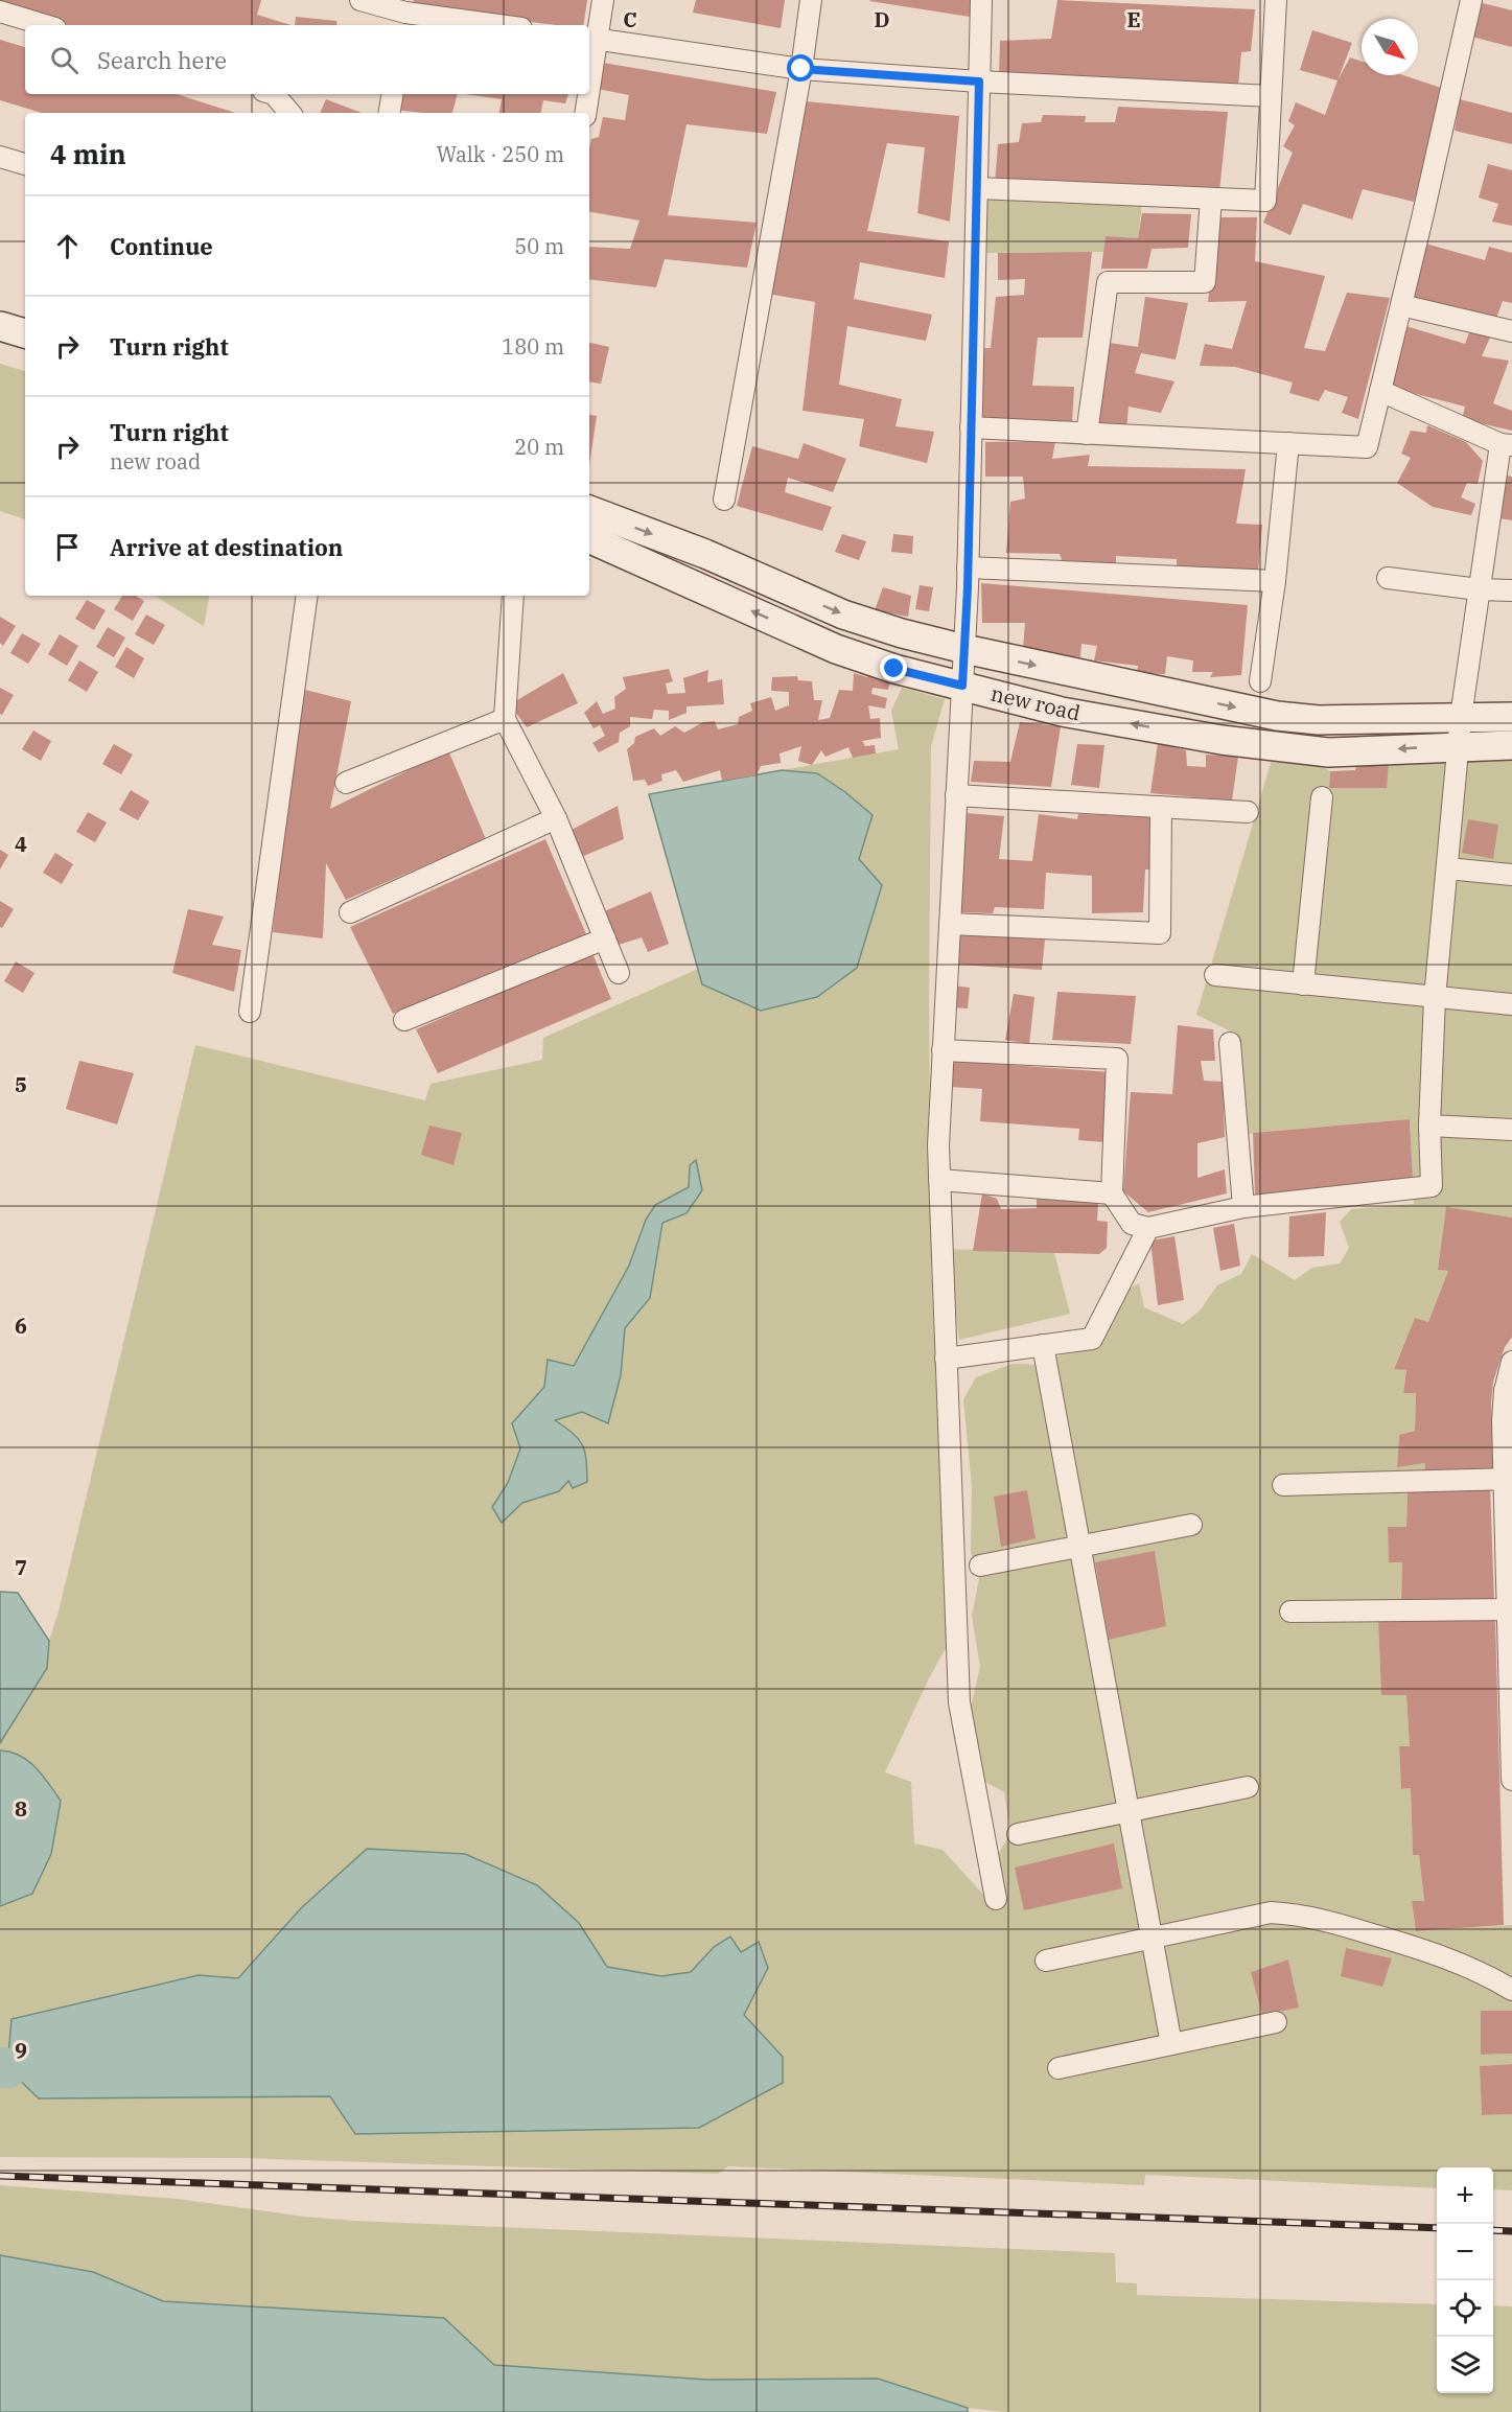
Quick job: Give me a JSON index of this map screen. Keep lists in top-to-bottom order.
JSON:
{
  "streets": {
    "main road": ["new road"]
  },
  "north": "bottom right",
  "page": {
    "search": "Search here",
    "heading": ["4 min", "Walk · 250 m"],
    "list": [
      ["Continue", "50 m"],
      ["Turn right", "180 m"],
      ["Turn right", "new road", "20 m"],
      "Arrive at destination"
    ],
    "map_buttons": ["+", "−"]
  },
  "grid": {
    "columns": ["C", "D", "E"],
    "rows": [
      "4",
      "5",
      "6",
      "7",
      "8",
      "9"
    ]
  }
}
